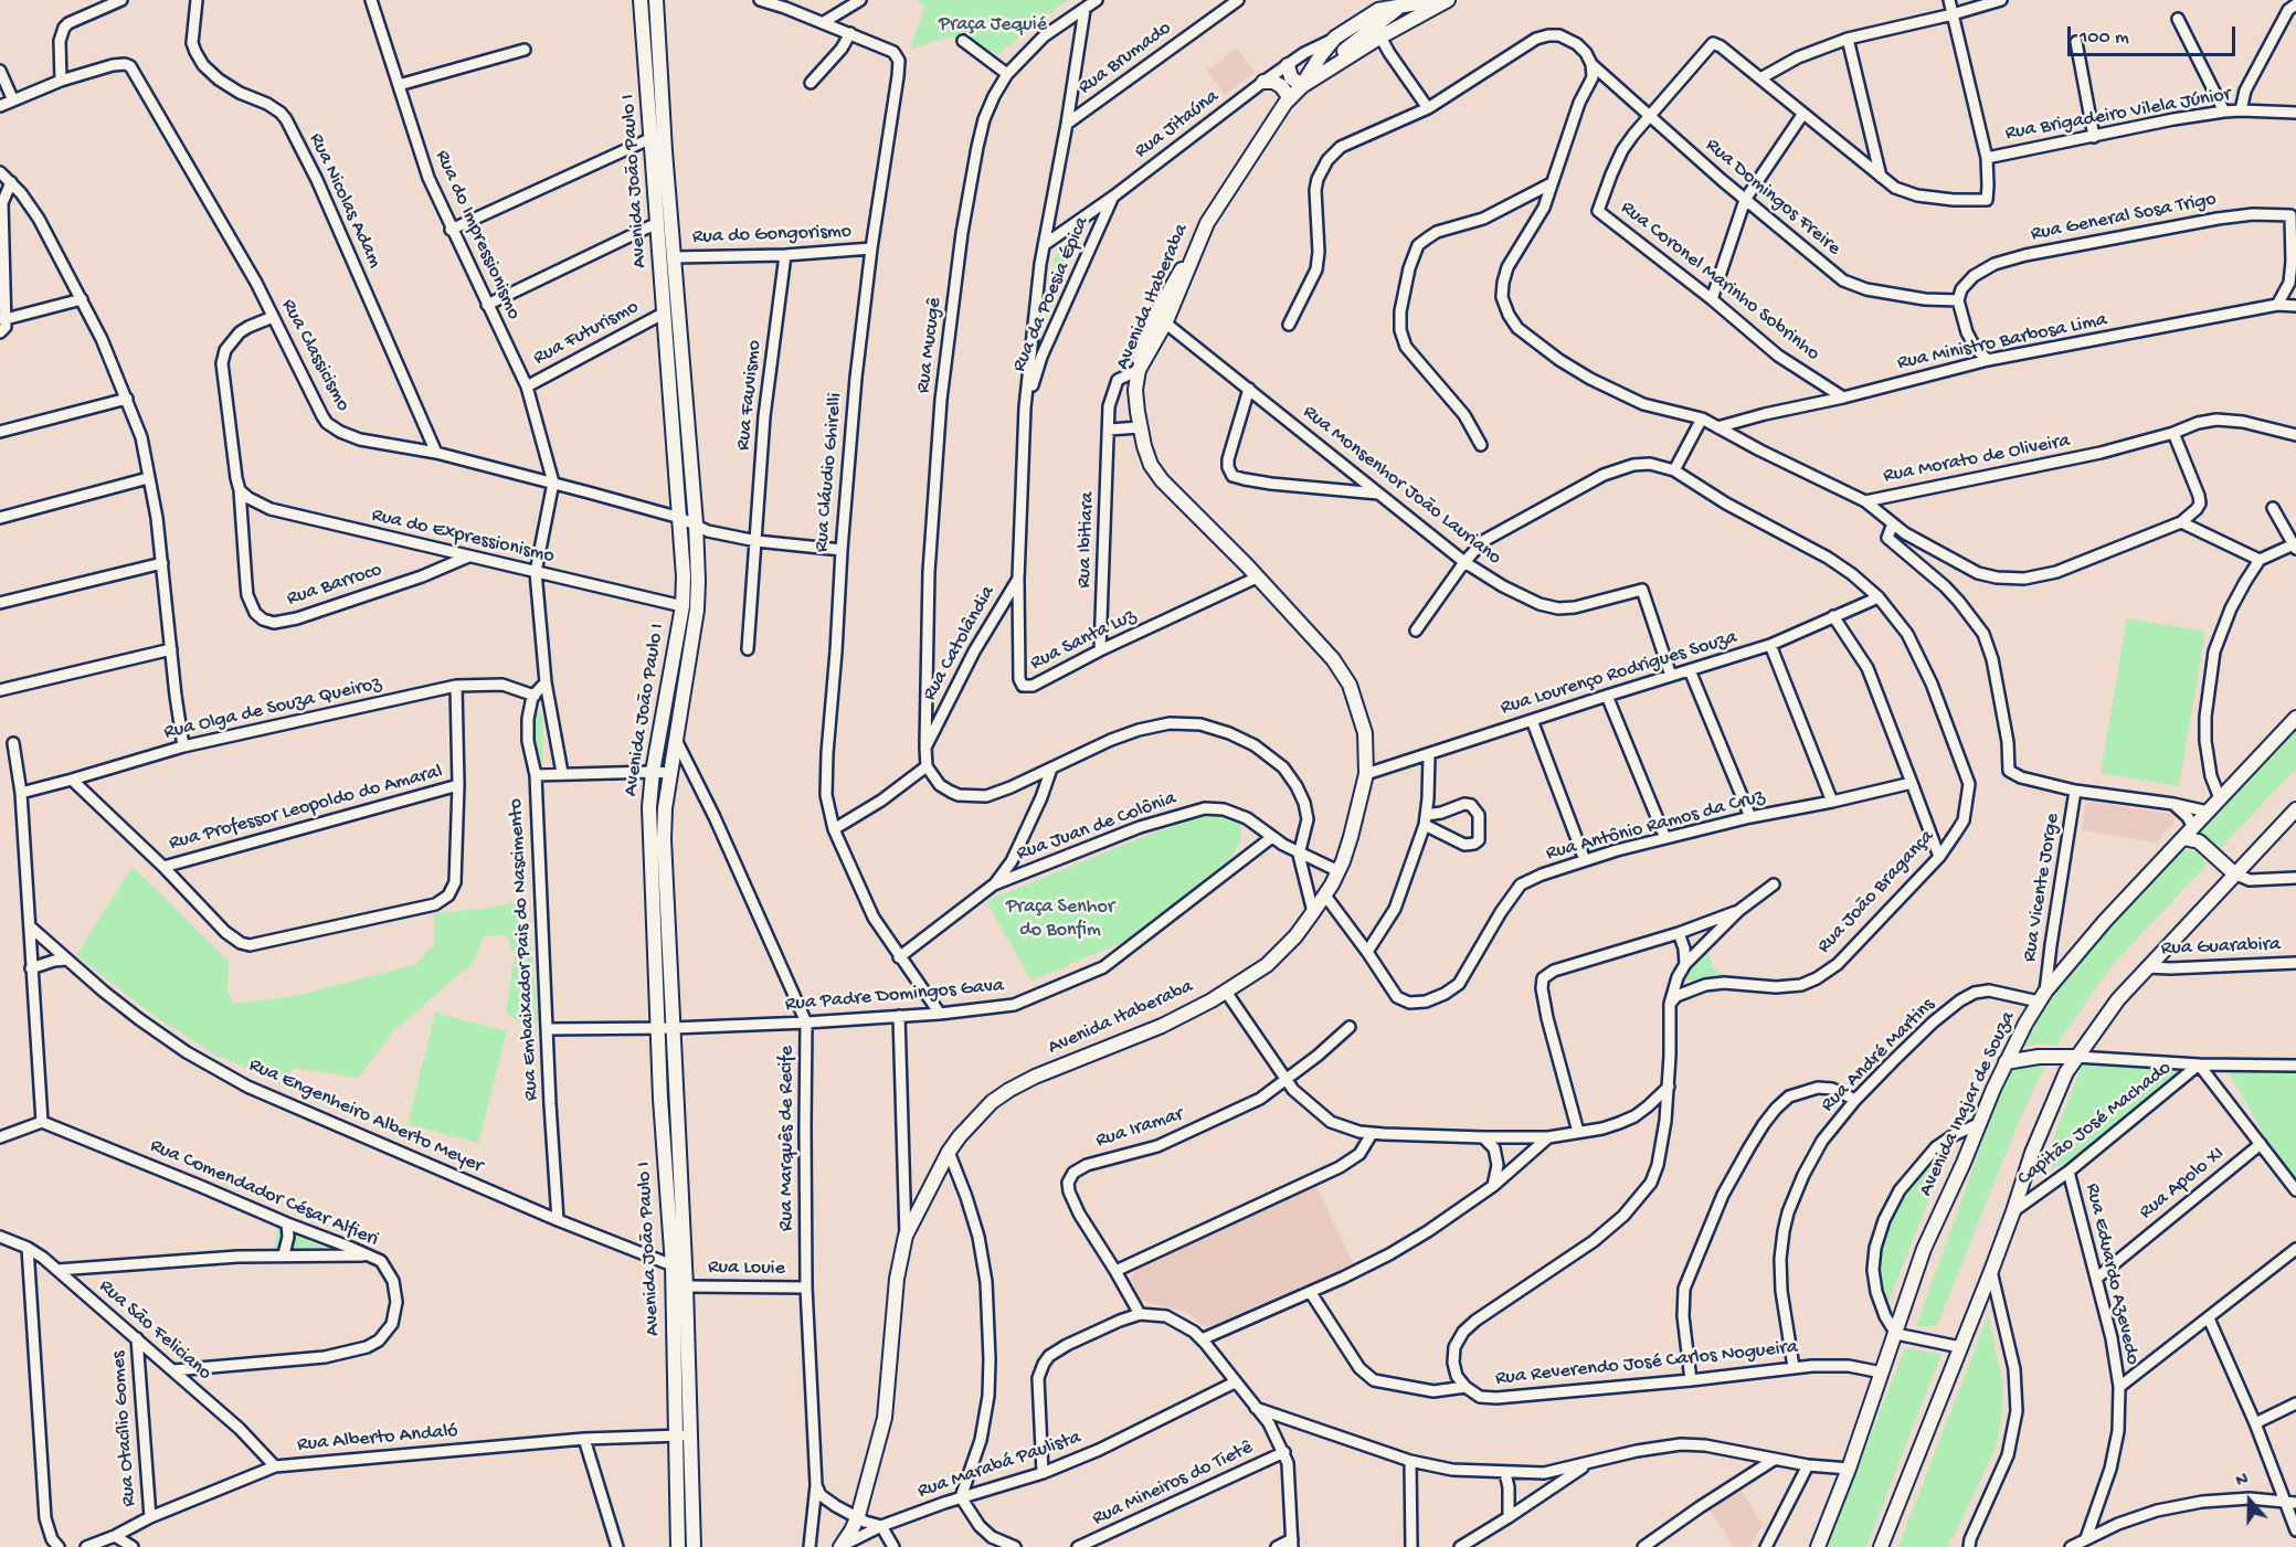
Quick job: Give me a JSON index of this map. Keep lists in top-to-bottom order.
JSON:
{
  "streets": {
    "main road": ["Avenida João Paulo I", "Avenida Itaberaba", "Avenida Inajar de Souza"],
    "street": [
      "Rua Brumado",
      "Rua Brigadeiro Vilela Júnior",
      "Rua Jitaúna",
      "Rua Domingos Freire",
      "Rua Nicolas Adam",
      "Rua General Sosa Trigo",
      "Rua do Impressionismo",
      "Rua do Gongorismo",
      "Rua Coronel Marinho Sobrinho",
      "Rua da Poesia Épica",
      "Rua Futurismo",
      "Rua Ministro Barbosa Lima",
      "Rua Mucugê",
      "Rua Classicismo",
      "Rua Fauvismo",
      "Rua Morato de Oliveira",
      "Rua Cláudio Ghirelli",
      "Rua Monsenhor João Lauriano",
      "Rua do Expressionismo",
      "Rua Ibitiara",
      "Rua Barroco",
      "Rua Santa Luz",
      "Rua Catolândia",
      "Rua Lourenço Rodrigues Souza",
      "Rua Olga de Souza Queiroz",
      "Rua Professor Leopoldo do Amaral",
      "Rua Antônio Ramos da Cruz",
      "Rua Juan de Colônia",
      "Rua Vicente Jorge",
      "Rua João Bragança",
      "Rua Guarabira",
      "Rua Embaixador Pais do Nascimento",
      "Rua Padre Domingos Gava",
      "Rua André Martins",
      "Rua Engenheiro Alberto Meyer",
      "Capitão José Machado",
      "Rua Iramar",
      "Rua Marquês de Recife",
      "Rua Apolo XI",
      "Rua Comendador César Alfieri",
      "Rua Louie",
      "Rua Eduardo Azevedo",
      "Rua São Feliciano",
      "Rua Reverendo José Carlos Nogueira",
      "Rua Otacílio Gomes",
      "Rua Alberto Andaló",
      "Rua Marabá Paulista",
      "Rua Mineiros do Tietê"
    ]
  },
  "crossings": [
    ["Rua Brumado", "Rua Catolândia"],
    ["Rua Jitaúna", "Rua da Poesia Épica"],
    ["Rua Jitaúna", "Avenida Itaberaba"],
    ["Rua Jitaúna", "Rua Catolândia"],
    ["Avenida João Paulo I", "Rua do Gongorismo"],
    ["Avenida João Paulo I", "Rua Futurismo"],
    ["Avenida João Paulo I", "Rua Classicismo"],
    ["Avenida João Paulo I", "Rua do Expressionismo"],
    ["Avenida João Paulo I", "Rua Padre Domingos Gava"],
    ["Avenida João Paulo I", "Rua Engenheiro Alberto Meyer"],
    ["Avenida João Paulo I", "Rua Marquês de Recife"],
    ["Avenida João Paulo I", "Rua Louie"],
    ["Avenida João Paulo I", "Rua Alberto Andaló"],
    ["Rua Domingos Freire", "Rua General Sosa Trigo"],
    ["Rua Domingos Freire", "Rua Coronel Marinho Sobrinho"],
    ["Rua Domingos Freire", "Rua Morato de Oliveira"],
    ["Rua Nicolas Adam", "Rua Classicismo"],
    ["Rua General Sosa Trigo", "Rua Ministro Barbosa Lima"],
    ["Rua do Impressionismo", "Rua Futurismo"],
    ["Rua do Impressionismo", "Rua Classicismo"],
    ["Rua do Gongorismo", "Rua Fauvismo"],
    ["Rua do Gongorismo", "Rua Cláudio Ghirelli"],
    ["Rua Coronel Marinho Sobrinho", "Rua Ministro Barbosa Lima"],
    ["Rua da Poesia Épica", "Rua Catolândia"],
    ["Avenida Itaberaba", "Rua Monsenhor João Lauriano"],
    ["Avenida Itaberaba", "Rua Ibitiara"],
    ["Avenida Itaberaba", "Rua Santa Luz"],
    ["Avenida Itaberaba", "Rua Lourenço Rodrigues Souza"],
    ["Avenida Itaberaba", "Rua Antônio Ramos da Cruz"],
    ["Avenida Itaberaba", "Rua Marabá Paulista"],
    ["Rua Ministro Barbosa Lima", "Rua Morato de Oliveira"],
    ["Rua Mucugê", "Rua Catolândia"],
    ["Rua Classicismo", "Rua Fauvismo"],
    ["Rua Classicismo", "Rua Cláudio Ghirelli"],
    ["Rua Classicismo", "Rua Barroco"],
    ["Rua Cláudio Ghirelli", "Rua Juan de Colônia"],
    ["Rua Cláudio Ghirelli", "Rua Padre Domingos Gava"],
    ["Rua Monsenhor João Lauriano", "Rua Lourenço Rodrigues Souza"],
    ["Rua do Expressionismo", "Rua Barroco"],
    ["Rua Ibitiara", "Rua Santa Luz"],
    ["Rua Santa Luz", "Rua Catolândia"],
    ["Rua Lourenço Rodrigues Souza", "Rua João Bragança"],
    ["Rua Olga de Souza Queiroz", "Rua Embaixador Pais do Nascimento"],
    ["Rua Juan de Colônia", "Rua Padre Domingos Gava"],
    ["Rua Vicente Jorge", "Rua André Martins"],
    ["Rua Vicente Jorge", "Avenida Inajar de Souza"],
    ["Rua Embaixador Pais do Nascimento", "Rua Padre Domingos Gava"],
    ["Rua Embaixador Pais do Nascimento", "Rua Engenheiro Alberto Meyer"],
    ["Rua Padre Domingos Gava", "Rua Marquês de Recife"],
    ["Rua André Martins", "Avenida Inajar de Souza"],
    ["Rua André Martins", "Rua Reverendo José Carlos Nogueira"],
    ["Avenida Inajar de Souza", "Rua Reverendo José Carlos Nogueira"],
    ["Capitão José Machado", "Rua Eduardo Azevedo"],
    ["Rua Marquês de Recife", "Rua Louie"],
    ["Rua Apolo XI", "Rua Eduardo Azevedo"],
    ["Rua Comendador César Alfieri", "Rua São Feliciano"],
    ["Rua São Feliciano", "Rua Otacílio Gomes"],
    ["Rua São Feliciano", "Rua Alberto Andaló"],
    ["Rua Otacílio Gomes", "Rua Alberto Andaló"]
  ],
  "parks": ["Praça Jequié", "Praça Senhor do Bonfim"],
  "scale_bar": "100 m",
  "north": "top"
}
